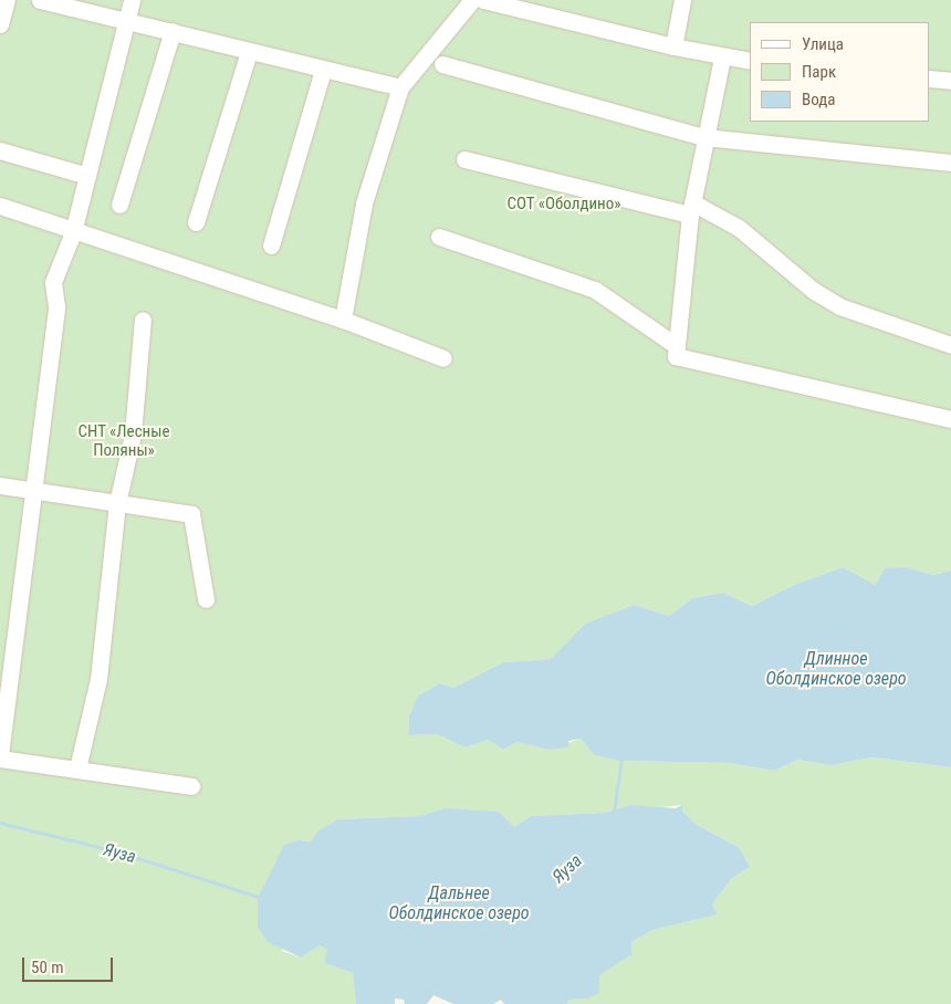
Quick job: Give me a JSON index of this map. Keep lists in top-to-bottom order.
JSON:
{
  "water": ["Длинное Оболдинское озеро", "Яуза", "Дальнее Оболдинское озеро"],
  "parks": ["СОТ «Оболдино»", "СНТ «Лесные Поляны»"],
  "legend": ["Улица", "Парк", "Вода"],
  "scale_bar": "50 m"
}
